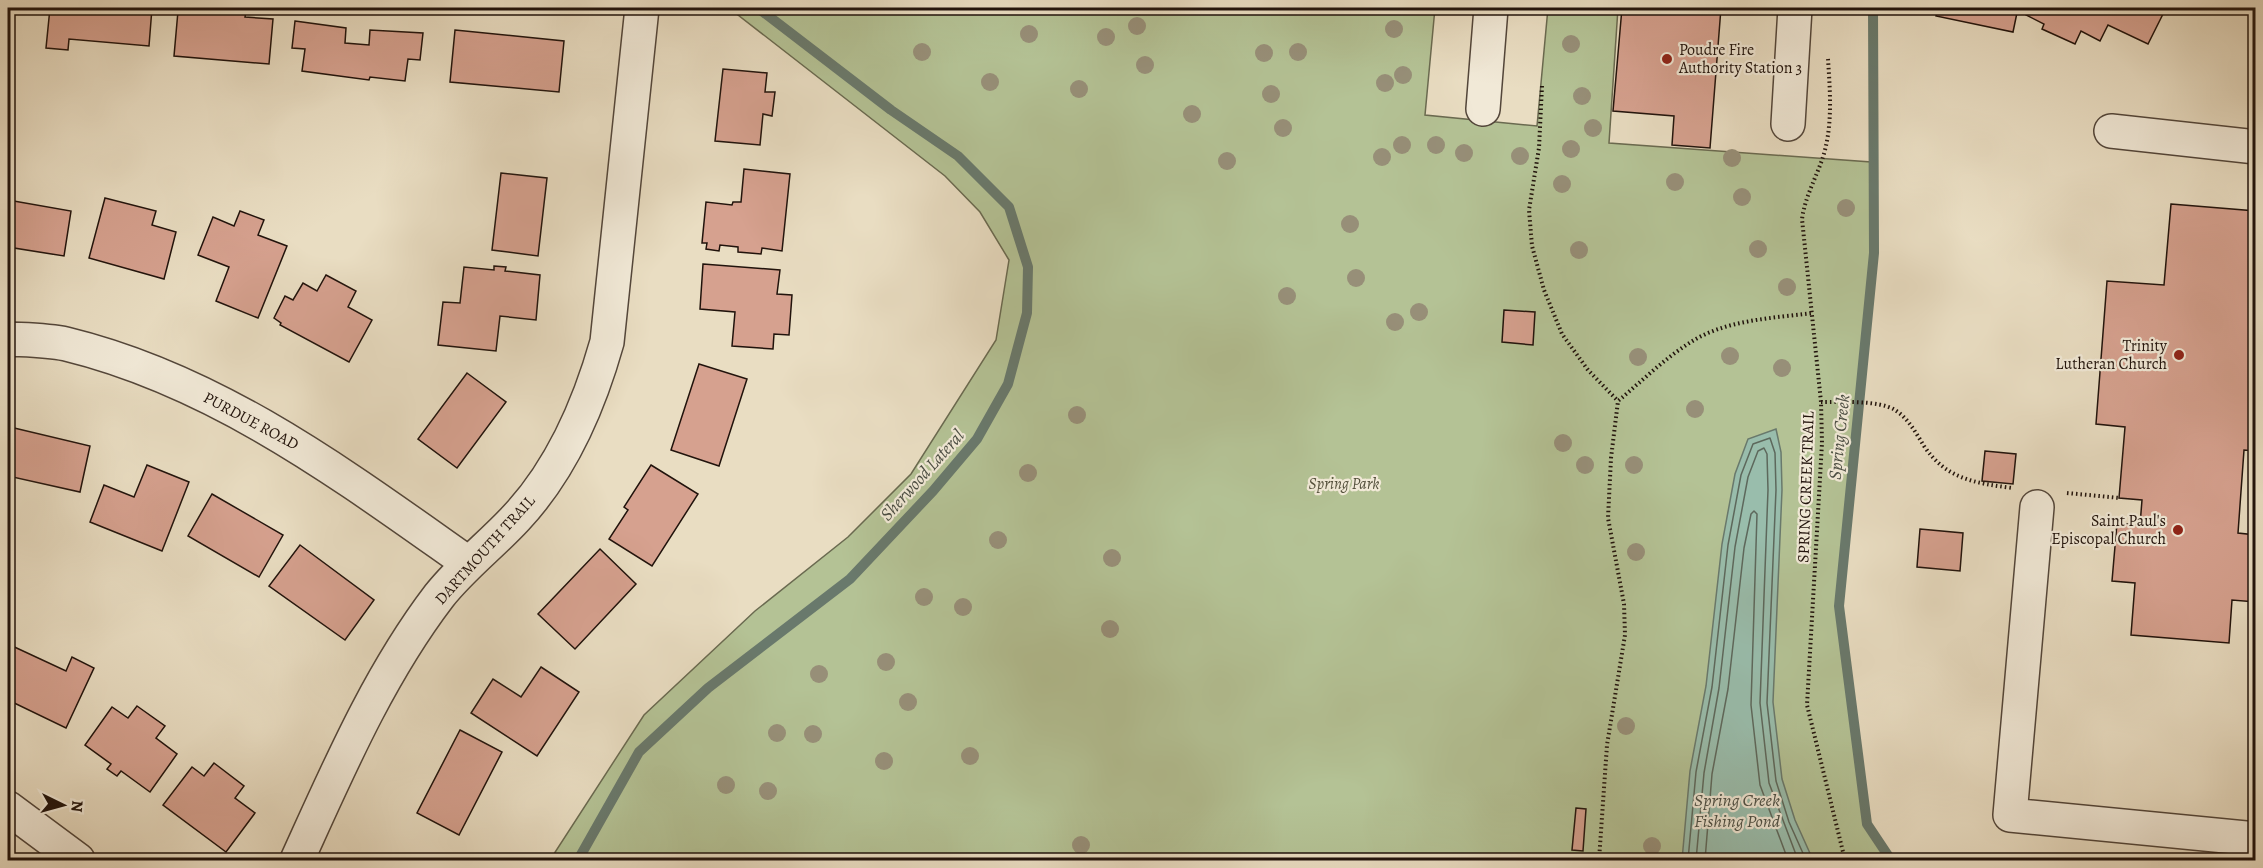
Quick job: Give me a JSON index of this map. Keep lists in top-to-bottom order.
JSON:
{
  "streets": {
    "street": ["PURDUE ROAD", "DARTMOUTH TRAIL"],
    "path": ["SPRING CREEK TRAIL"]
  },
  "crossings": [
    ["PURDUE ROAD", "DARTMOUTH TRAIL"]
  ],
  "water": ["Spring Creek", "Sherwood Lateral", "Spring Creek Fishing Pond"],
  "parks": ["Spring Park"],
  "places": ["Poudre Fire Authority Station 3", "Trinity Lutheran Church", "Saint Paul's Episcopal Church"],
  "north": "right"
}
